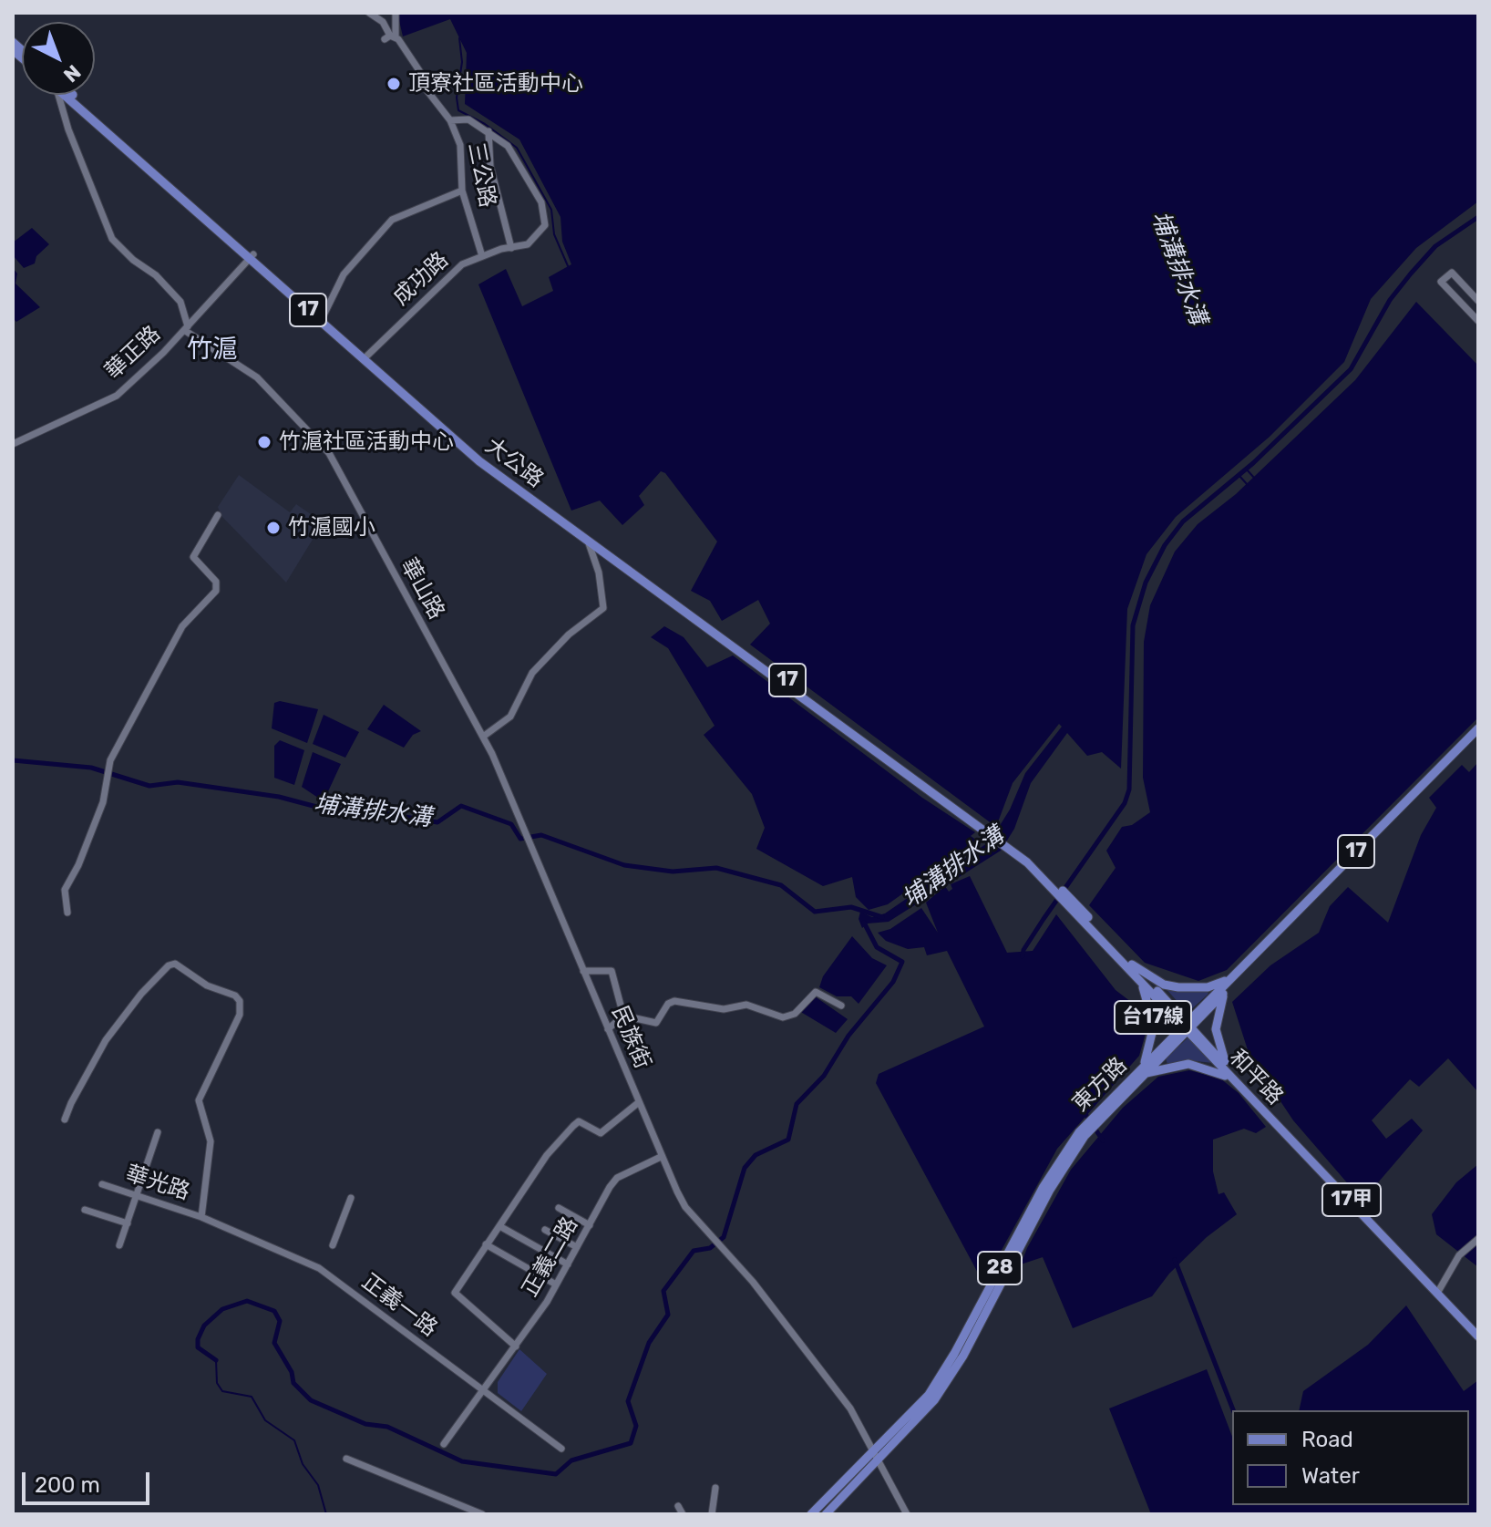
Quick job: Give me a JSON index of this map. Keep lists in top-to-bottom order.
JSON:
{
  "streets": {
    "main road": [
      "17",
      "大公路",
      "台17線",
      "和平路",
      "東方路",
      "17甲",
      "28"
    ],
    "street": [
      "三公路",
      "成功路",
      "華正路",
      "華山路",
      "民族街",
      "華光路",
      "正義二路",
      "正義一路"
    ]
  },
  "crossings": [
    ["三公路", "成功路"],
    ["成功路", "大公路"],
    ["華正路", "大公路"],
    ["華正路", "華山路"],
    ["大公路", "和平路"],
    ["華山路", "民族街"],
    ["台17線", "和平路"],
    ["台17線", "東方路"],
    ["民族街", "東方路"],
    ["民族街", "正義二路"],
    ["和平路", "東方路"],
    ["華光路", "正義一路"],
    ["正義二路", "正義一路"]
  ],
  "districts": ["竹滬"],
  "water": ["埔溝排水溝"],
  "places": ["頂寮社區活動中心", "竹滬社區活動中心", "竹滬國小"],
  "legend": ["Road", "Water"],
  "scale_bar": "200 m",
  "north": "bottom right"
}
